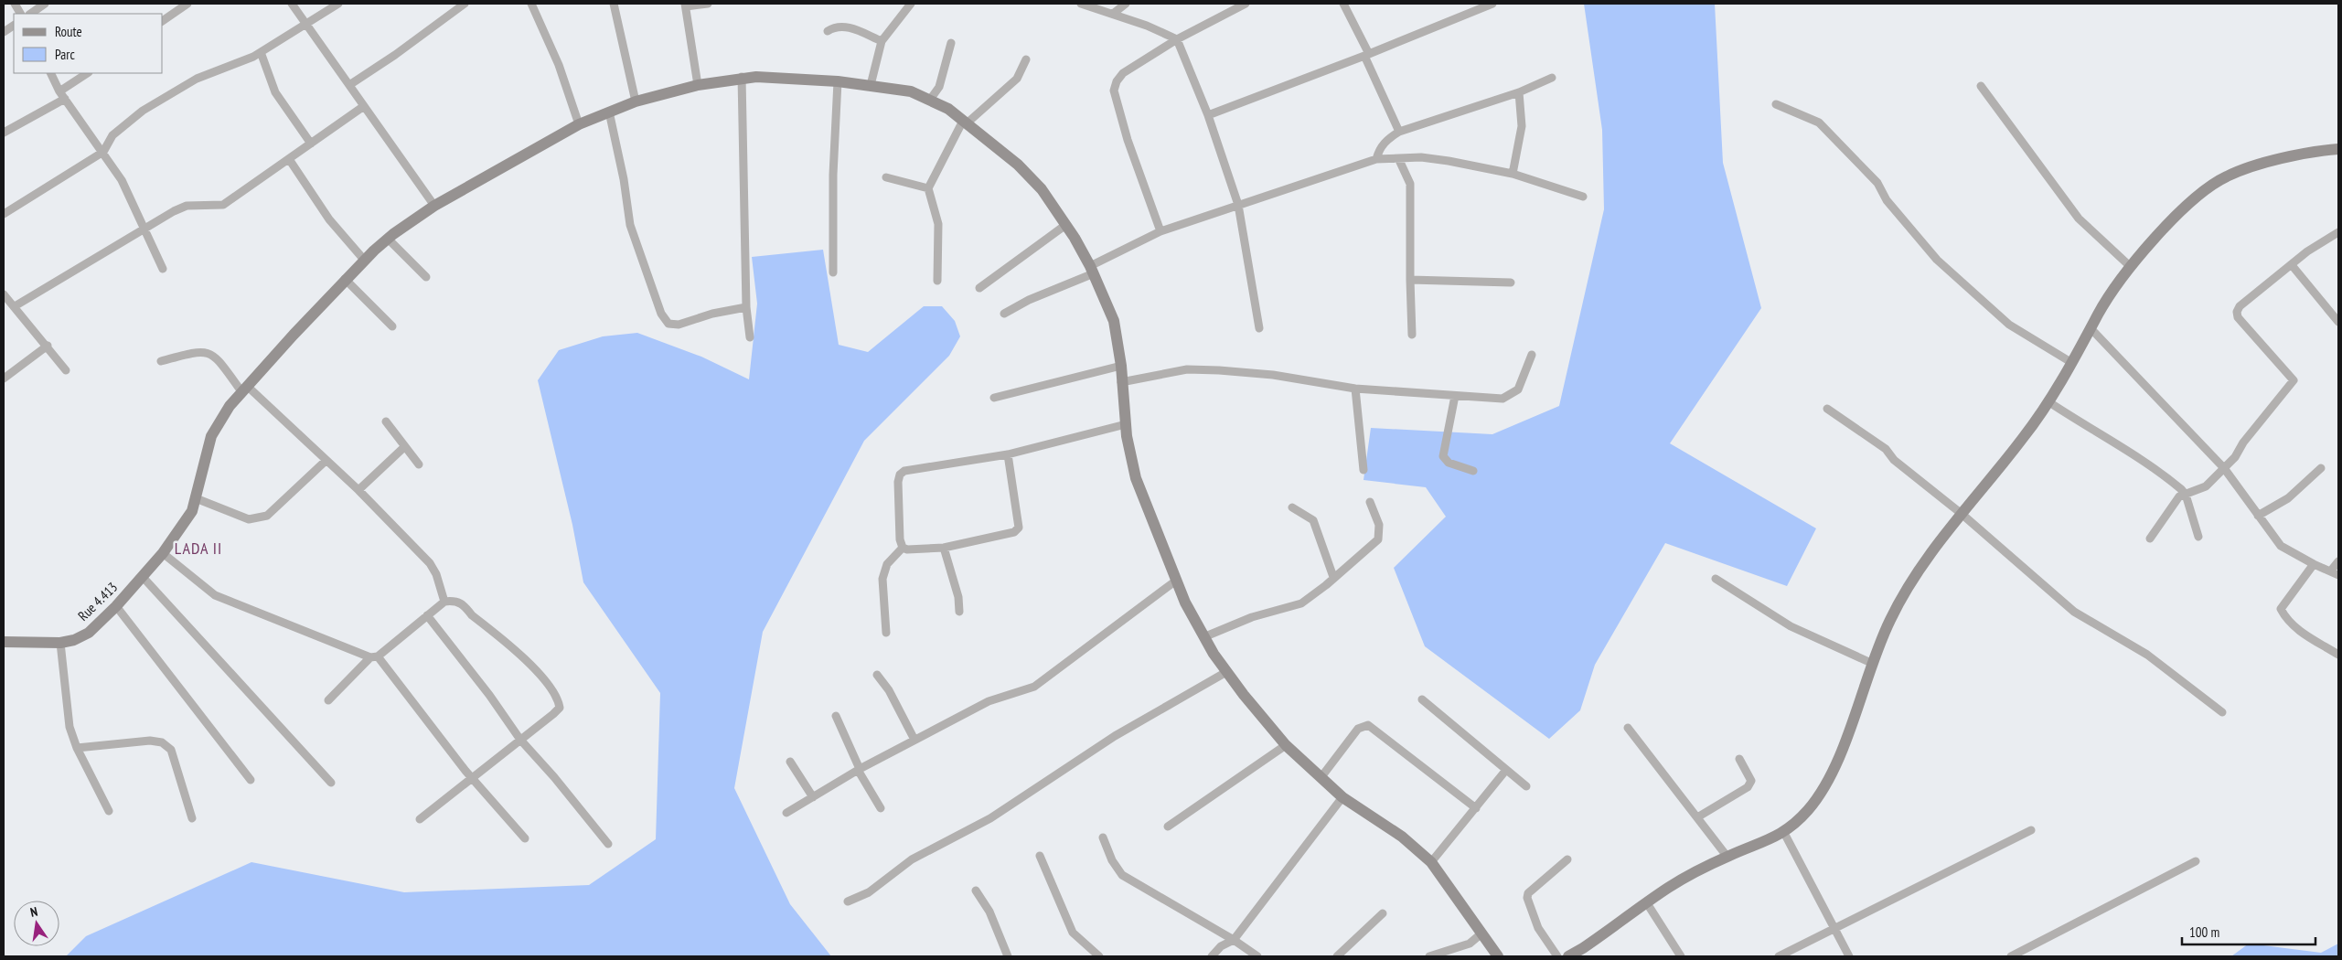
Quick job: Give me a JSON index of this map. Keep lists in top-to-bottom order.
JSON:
{
  "streets": {
    "street": ["Rue 4.413"]
  },
  "districts": ["LADA II"],
  "legend": ["Route", "Parc"],
  "scale_bar": "100 m",
  "north": "top"
}
